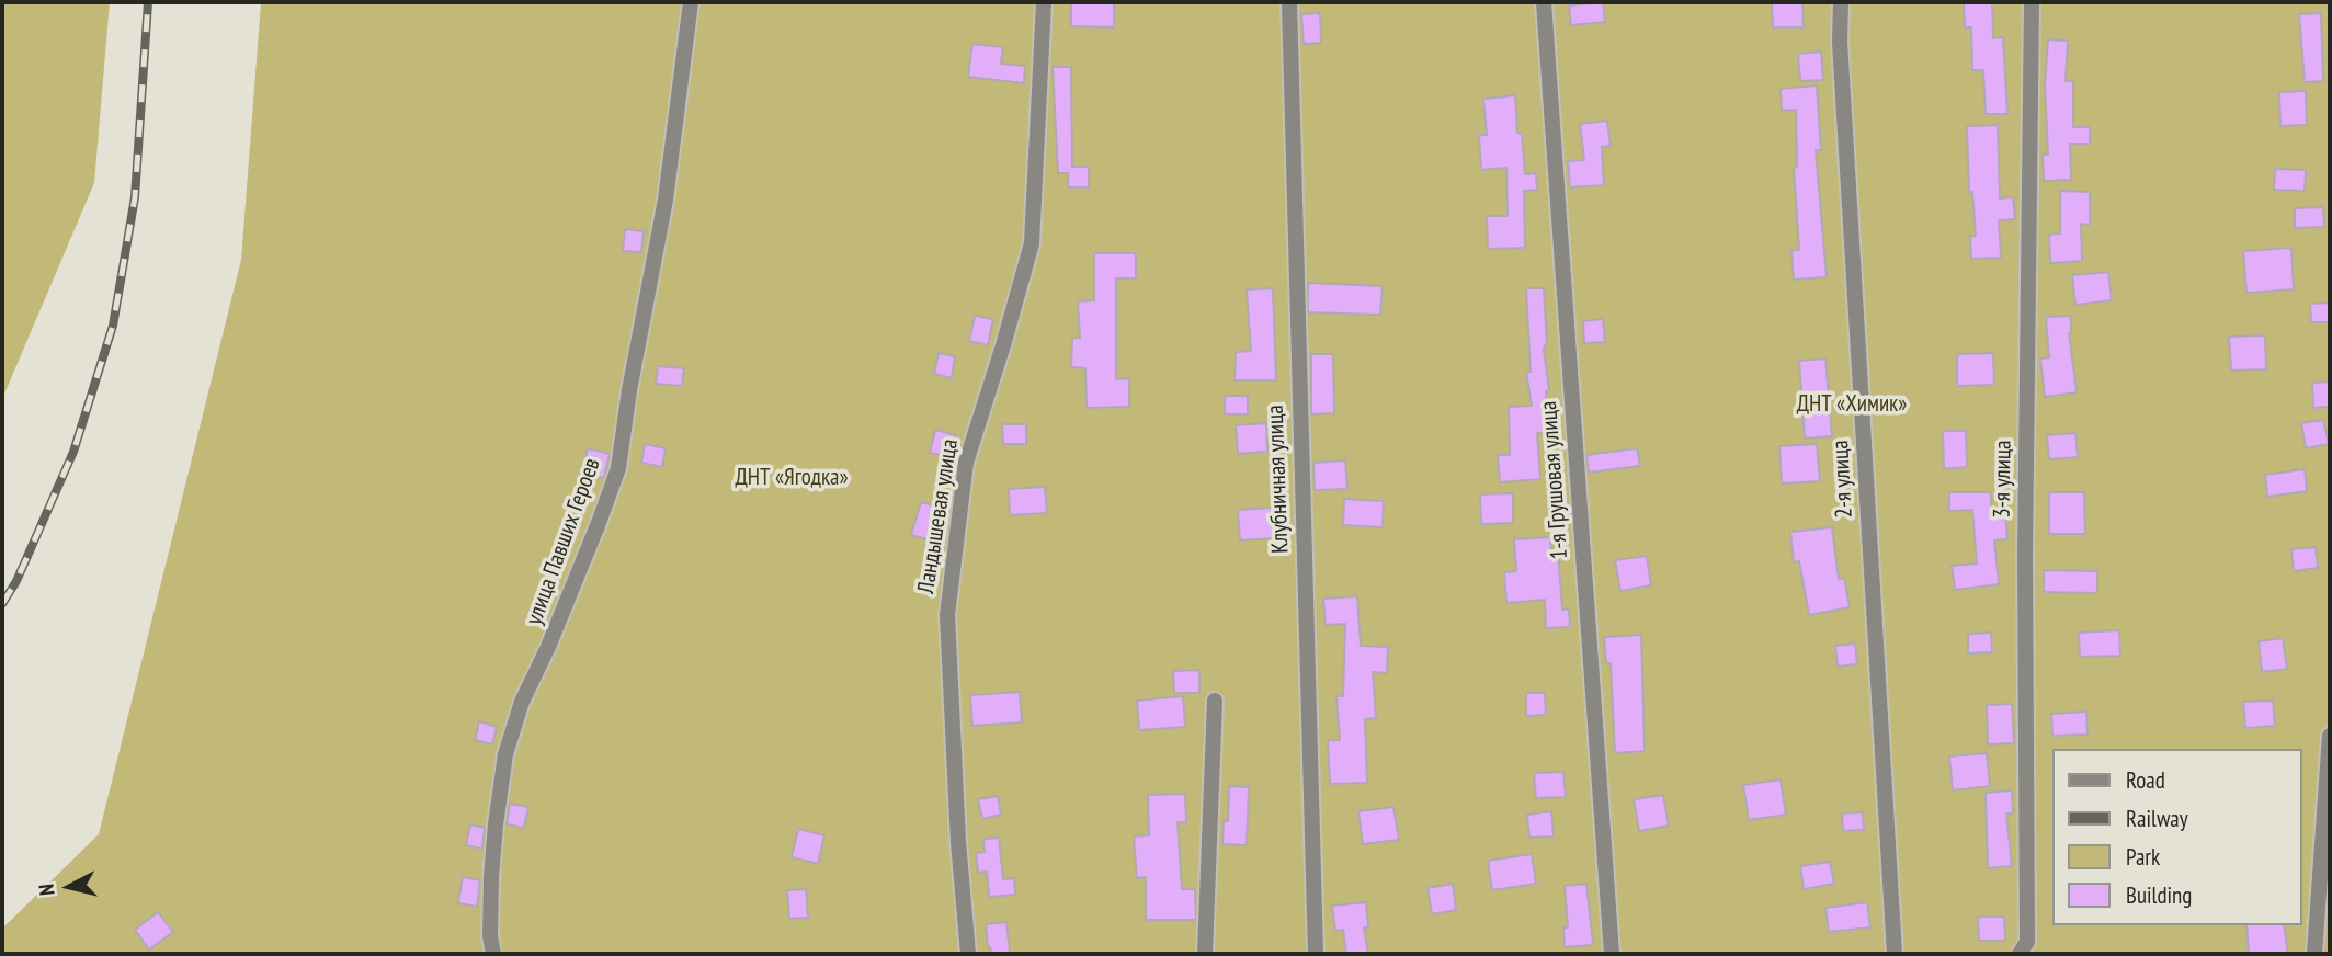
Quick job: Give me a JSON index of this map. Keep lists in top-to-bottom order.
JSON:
{
  "streets": {
    "street": [
      "Клубничная улица",
      "2-я улица",
      "3-я улица",
      "1-я Грушовая улица",
      "Ландышевая улица",
      "улица Павших Героев"
    ]
  },
  "parks": ["ДНТ «Химик»", "ДНТ «Ягодка»"],
  "legend": [
    "Road",
    "Railway",
    "Park",
    "Building"
  ],
  "north": "left"
}
